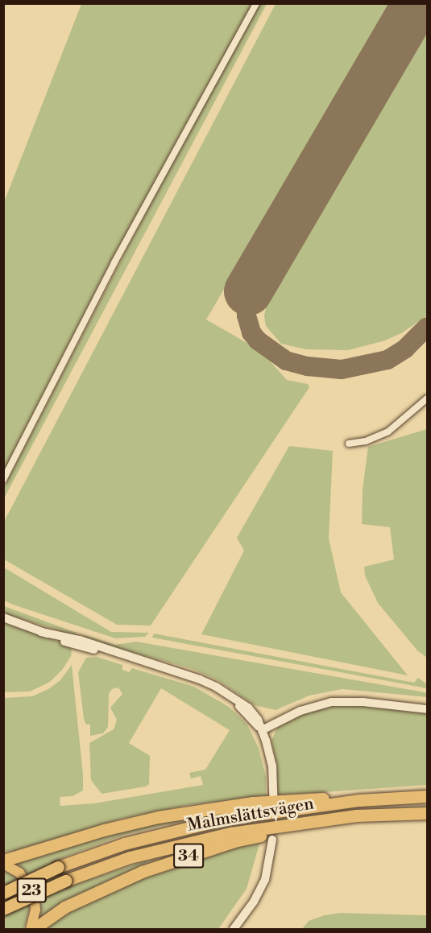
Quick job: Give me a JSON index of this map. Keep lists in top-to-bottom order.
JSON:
{
  "streets": {
    "highway": ["Malmslättsvägen", "34"],
    "main road": ["23"]
  },
  "crossings": [
    ["Malmslättsvägen", "34"],
    ["34", "23"]
  ]
}
